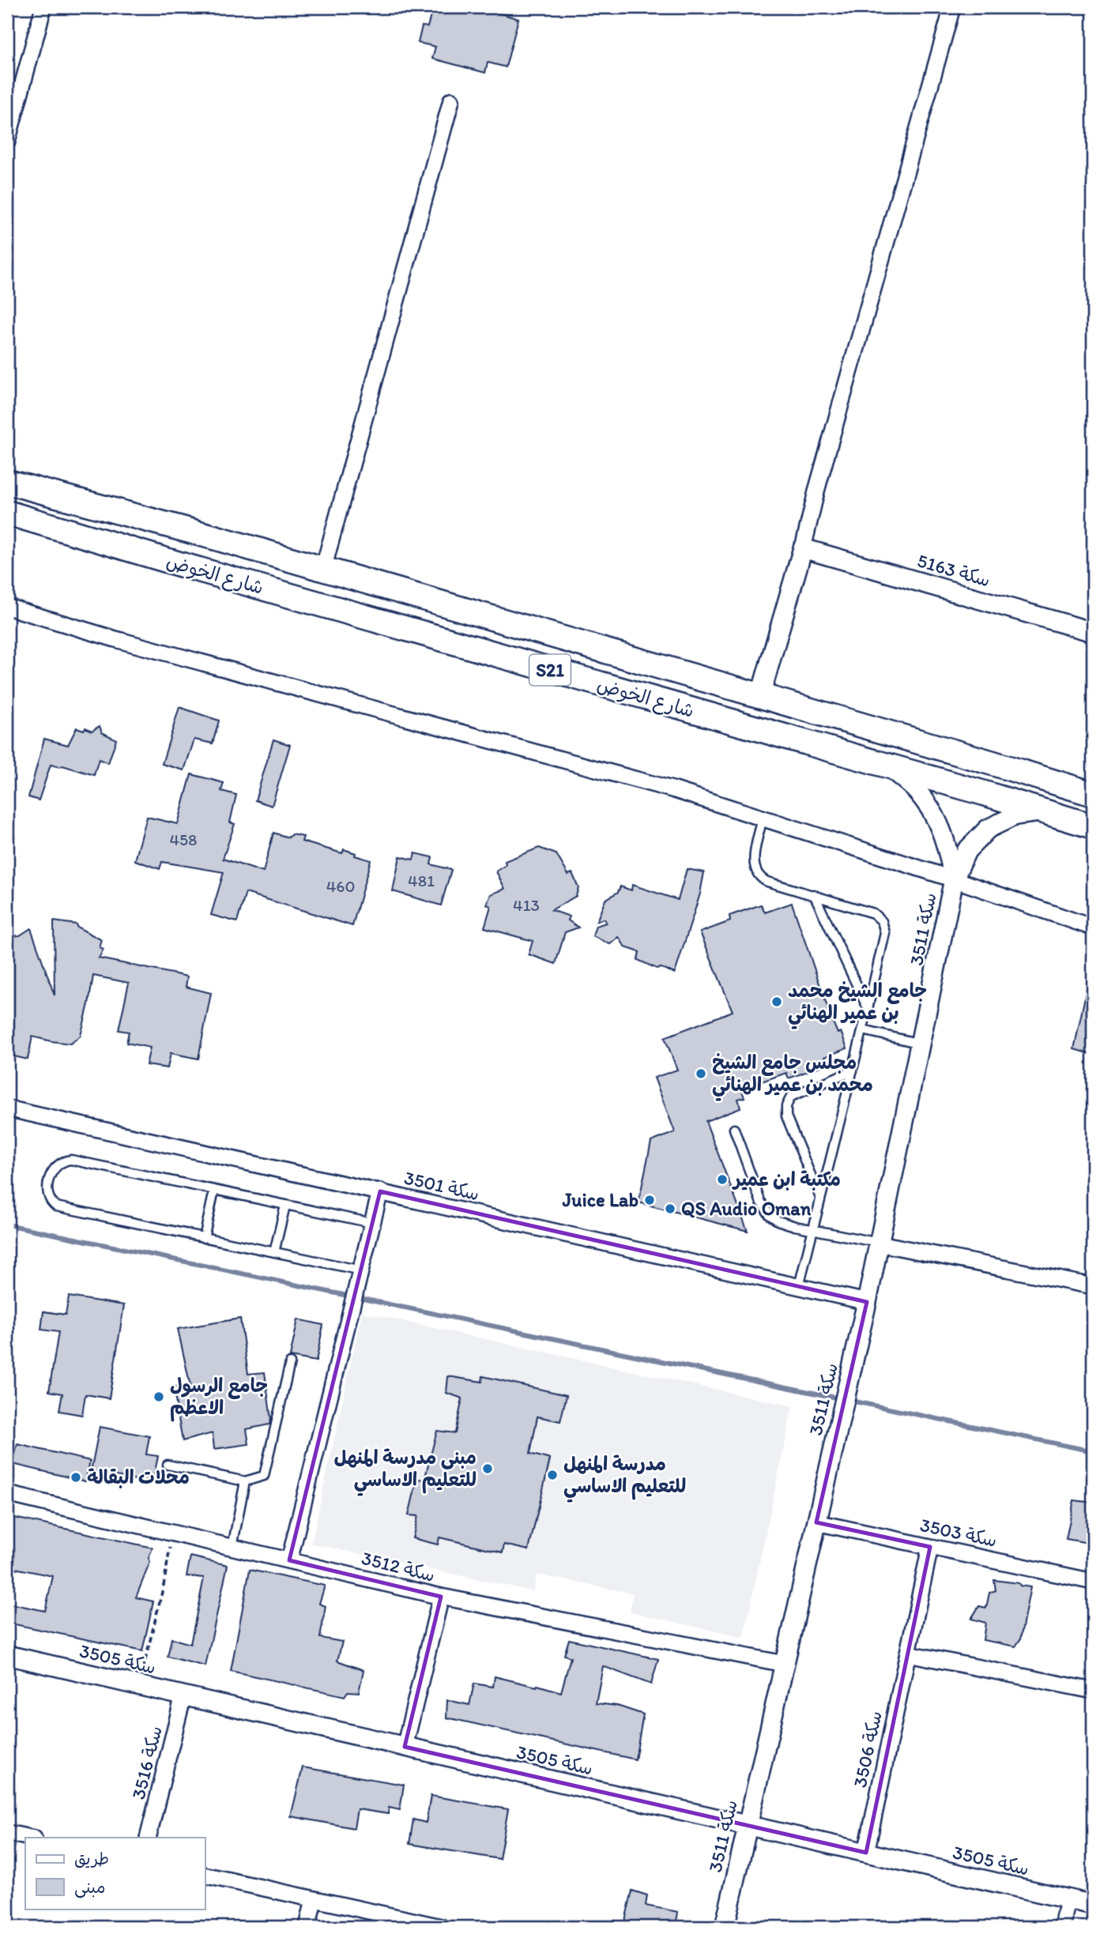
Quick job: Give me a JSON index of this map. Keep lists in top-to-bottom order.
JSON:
{
  "streets": {
    "main road": ["شارع الخوض", "S21"],
    "street": [
      "سكة 5163",
      "سكة 3511",
      "سكة 3501",
      "سكة 3503",
      "سكة 3512",
      "سكة 3505",
      "سكة 3506",
      "سكة 3516"
    ]
  },
  "crossings": [
    ["سكة 3511", "سكة 3501"],
    ["سكة 3511", "سكة 3503"],
    ["سكة 3511", "سكة 3512"],
    ["سكة 3511", "سكة 3505"],
    ["سكة 3503", "سكة 3506"],
    ["سكة 3505", "سكة 3506"],
    ["سكة 3505", "سكة 3516"]
  ],
  "places": [
    "جامع الشيخ محمد بن عمير الهنائي",
    "مجلس جامع الشيخ محمد بن عمير الهنائي",
    "مكتبة ابن عمير",
    "Juice Lab",
    "QS Audio Oman",
    "جامع الرسول الاعظم",
    "مبنى مدرسة المنهل للتعليم الاساسي",
    "مدرسة المنهل للتعليم الاساسي",
    "محلات البقالة"
  ],
  "house_numbers": [
    "458",
    "481",
    "460",
    "413"
  ],
  "legend": ["طريق", "مبنى"]
}
